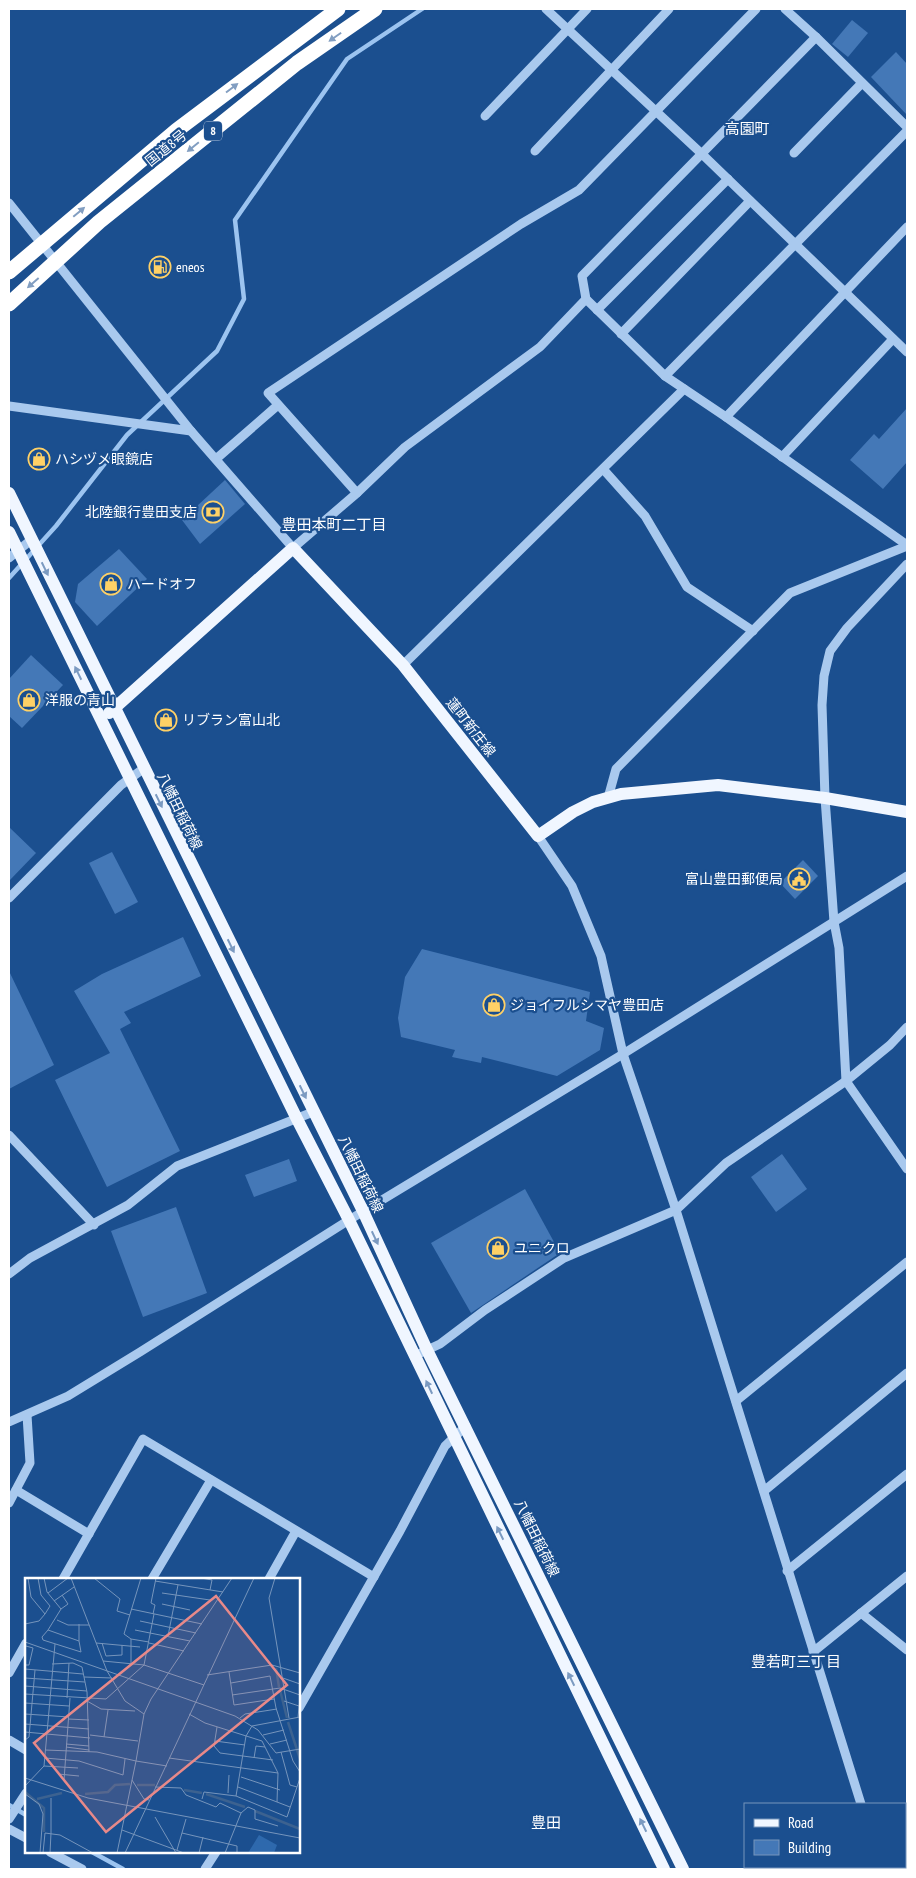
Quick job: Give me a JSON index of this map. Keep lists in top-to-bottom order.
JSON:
{
  "streets": {
    "highway": ["8", "国道8号"],
    "main road": ["蓮町新庄線", "八幡田稲荷線"]
  },
  "districts": [
    "高園町",
    "豊田本町二丁目",
    "豊若町三丁目",
    "豊田"
  ],
  "places": {
    "fuel station": ["eneos"],
    "shop": [
      "ハシヅメ眼鏡店",
      "ハードオフ",
      "洋服の青山",
      "リブラン富山北",
      "ジョイフルシマヤ豊田店",
      "ユニクロ"
    ],
    "bank": ["北陸銀行豊田支店"],
    "public building": ["富山豊田郵便局"]
  },
  "legend": ["Road", "Building"]
}
